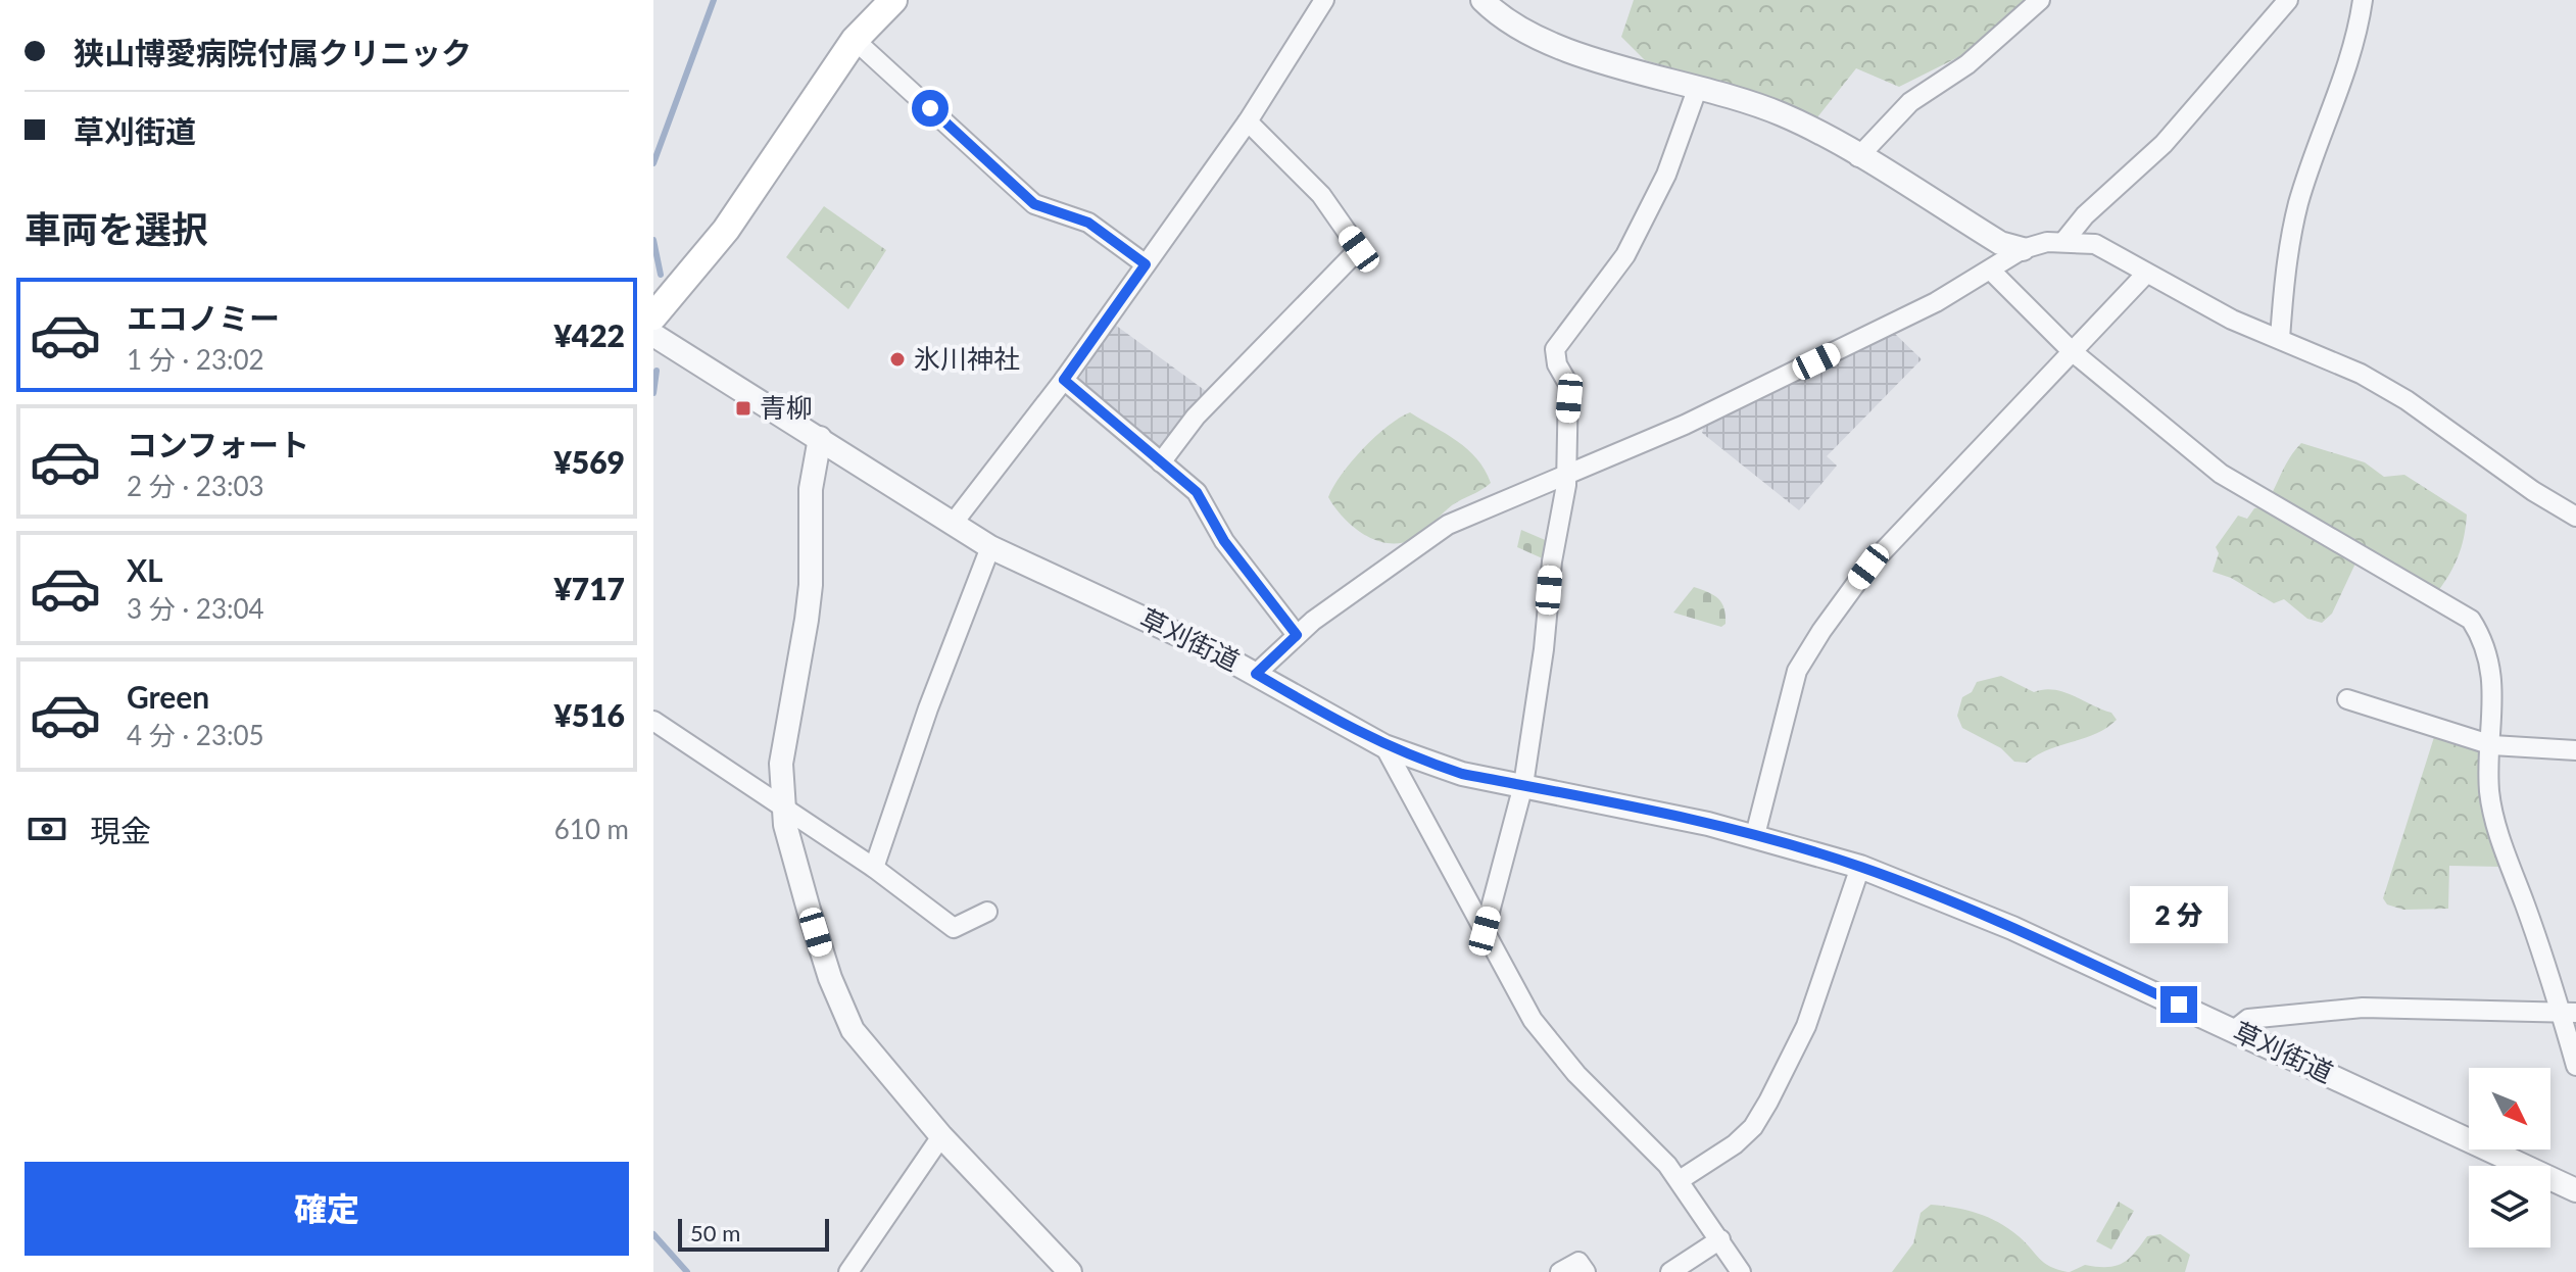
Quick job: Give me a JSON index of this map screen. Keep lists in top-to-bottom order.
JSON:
{
  "streets": {
    "street": ["草刈街道"]
  },
  "places": {
    "other": ["氷川神社"],
    "transit": ["青柳"]
  },
  "scale_bar": "50 m",
  "north": "bottom right",
  "page": {
    "banner": ["狭山博愛病院付属クリニック", "草刈街道"],
    "heading": "車両を選択",
    "list": [
      {
        "name": "エコノミー",
        "note": "1 分 · 23:02",
        "value": "¥422"
      },
      {
        "name": "コンフォート",
        "note": "2 分 · 23:03",
        "value": "¥569"
      },
      {
        "name": "XL",
        "note": "3 分 · 23:04",
        "value": "¥717"
      },
      {
        "name": "Green",
        "note": "4 分 · 23:05",
        "value": "¥516"
      }
    ],
    "pay": ["現金", "610 m"],
    "bubble": "2 分",
    "buttons": "確定",
    "scale": "50 m"
  }
}
